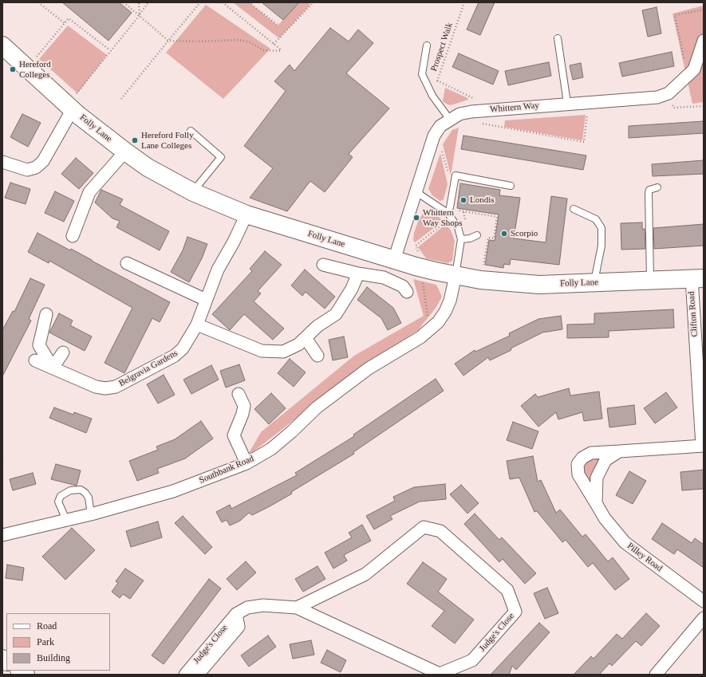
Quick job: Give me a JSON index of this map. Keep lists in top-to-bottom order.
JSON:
{
  "streets": {
    "street": [
      "Whittern Way",
      "Folly Lane",
      "Clifton Road",
      "Belgravia Gardens",
      "Southbank Road",
      "Pilley Road",
      "Judge's Close"
    ],
    "path": ["Prospect Walk"]
  },
  "crossings": [
    ["Whittern Way", "Folly Lane"],
    ["Folly Lane", "Clifton Road"],
    ["Folly Lane", "Belgravia Gardens"],
    ["Folly Lane", "Southbank Road"],
    ["Clifton Road", "Pilley Road"]
  ],
  "places": [
    "Hereford Colleges",
    "Hereford Folly Lane Colleges",
    "Londis",
    "Whittern Way Shops",
    "Scorpio"
  ],
  "legend": ["Road", "Park", "Building"]
}
